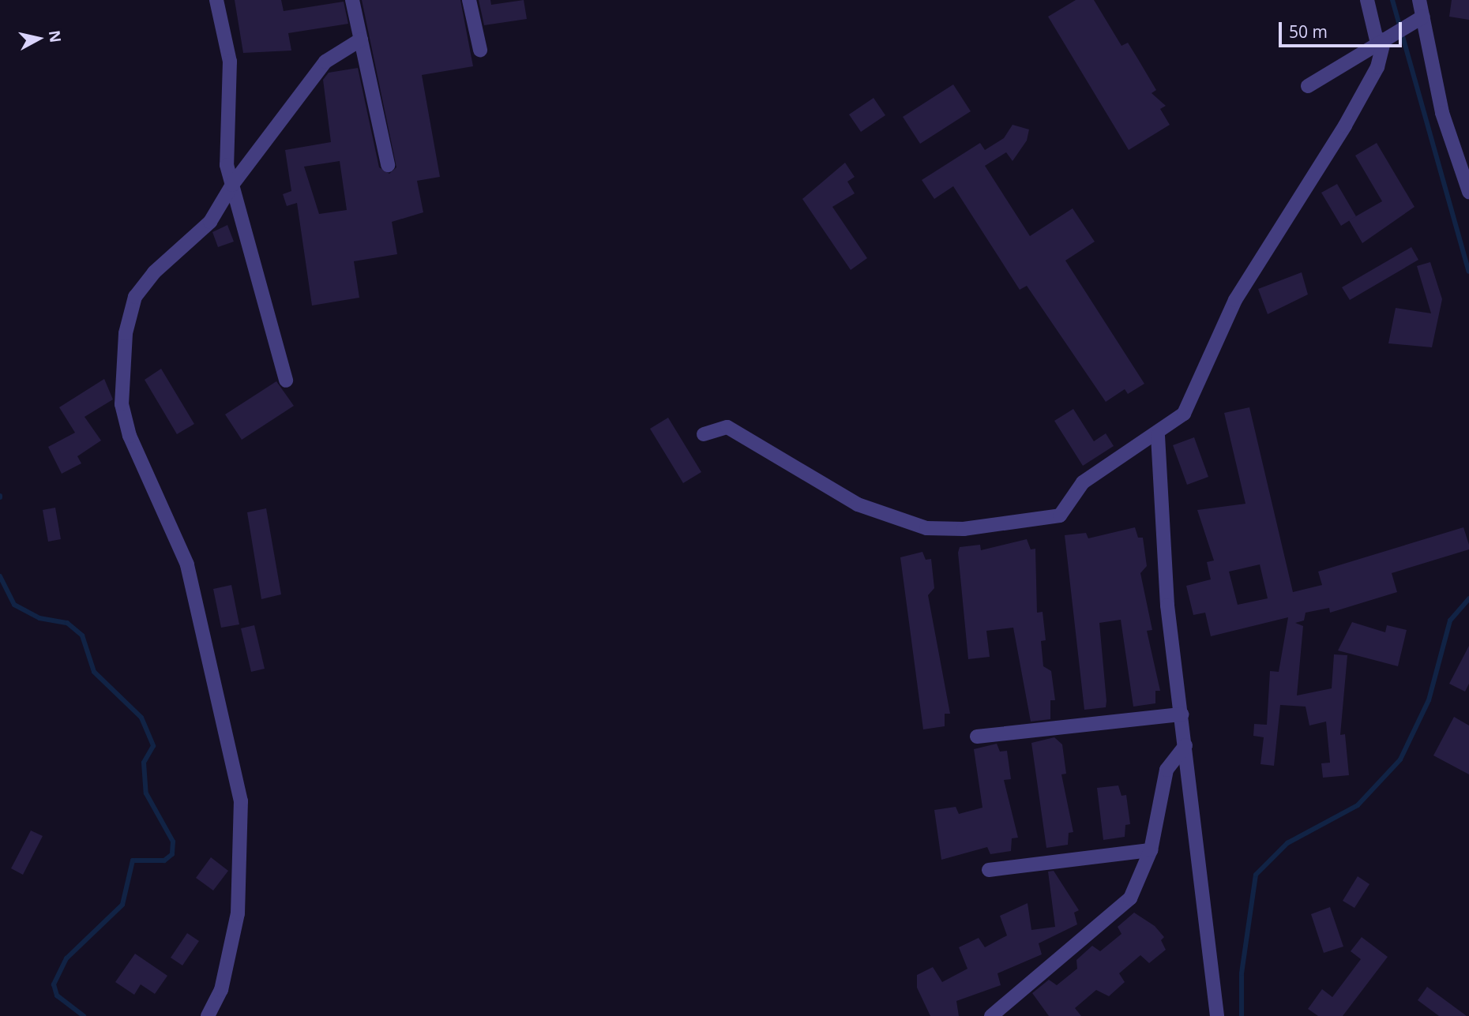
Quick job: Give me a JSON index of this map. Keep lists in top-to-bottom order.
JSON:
{
  "scale_bar": "50 m",
  "north": "right"
}
